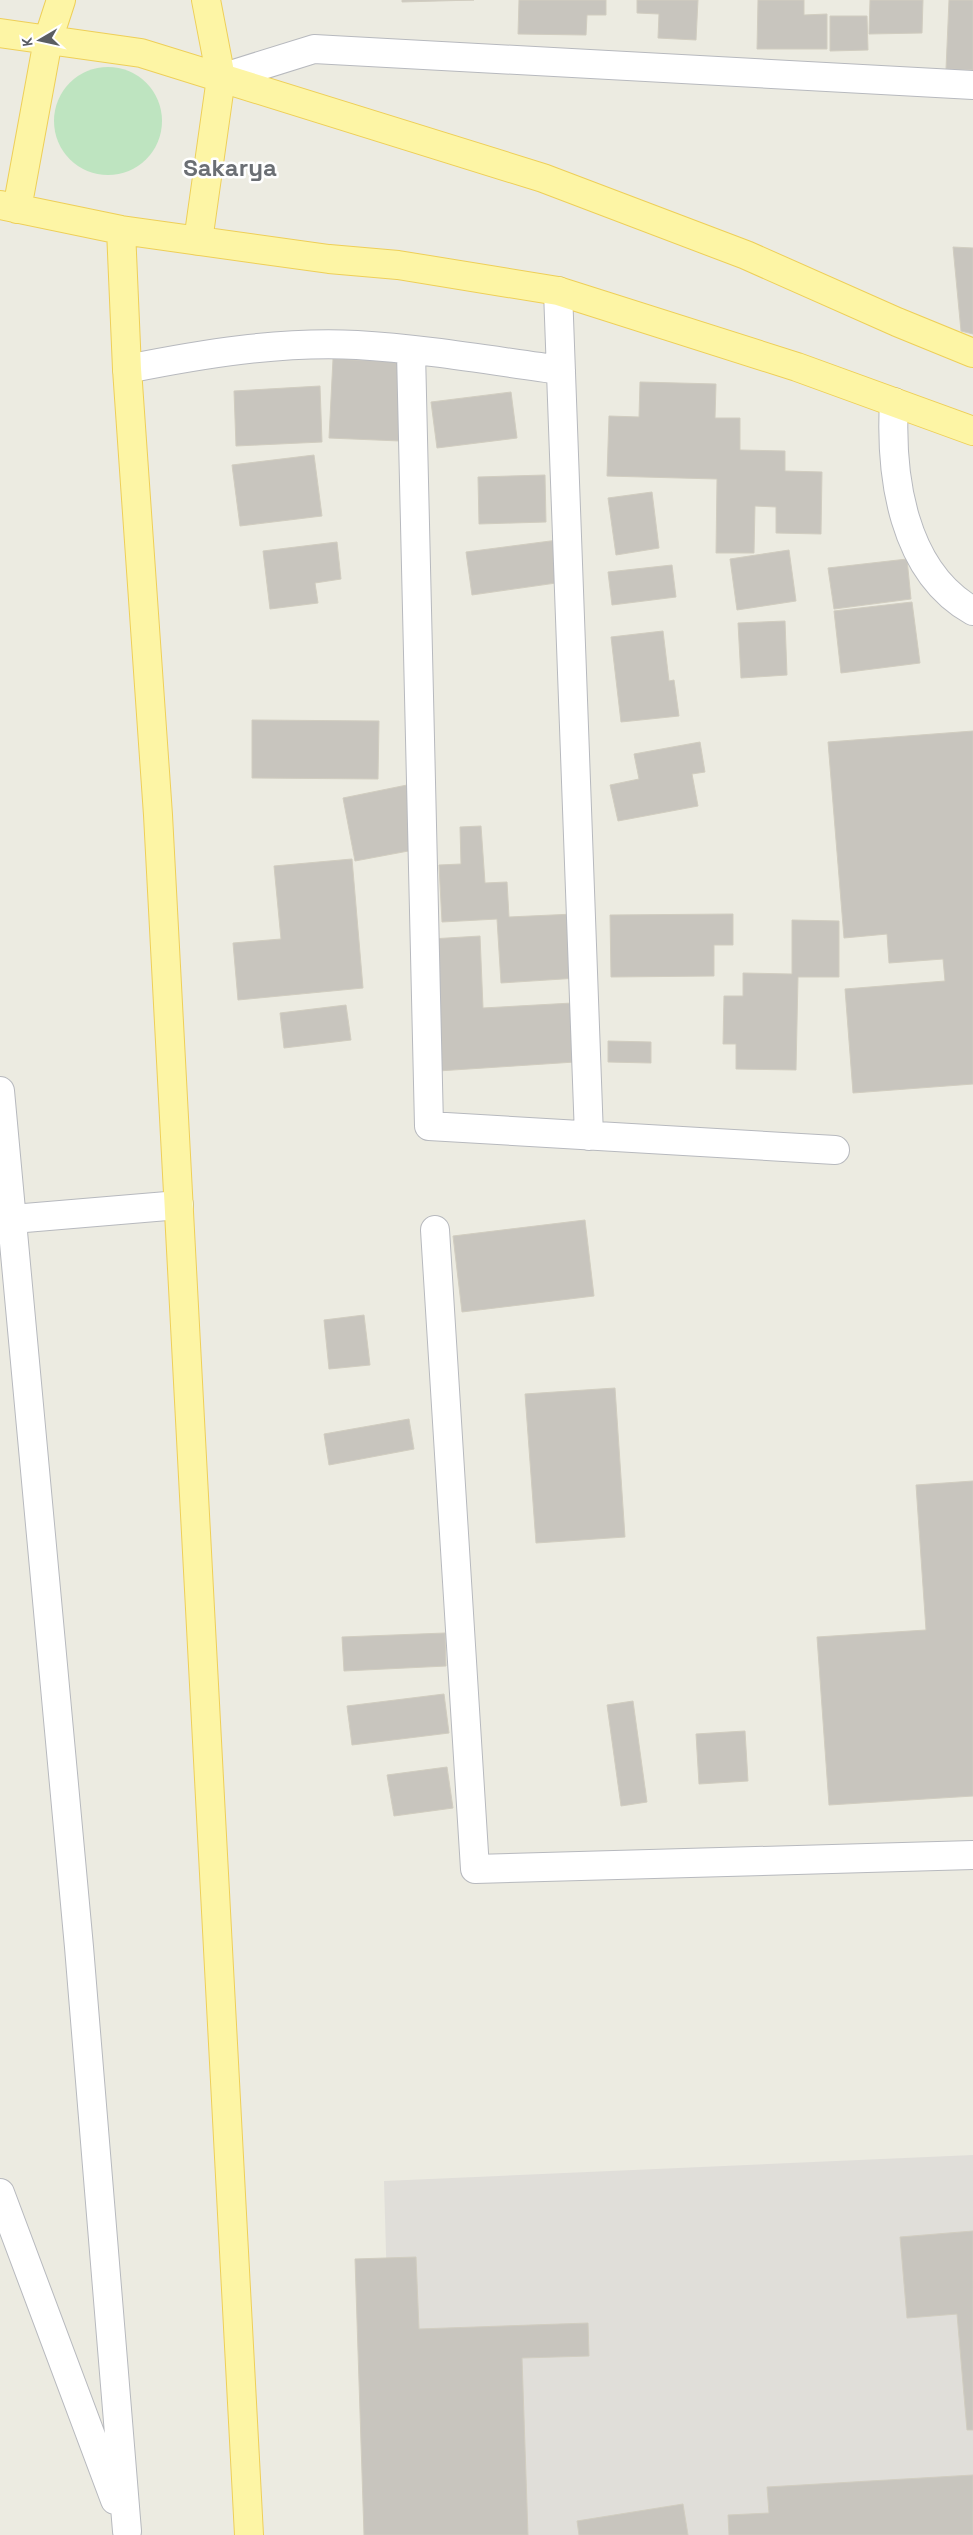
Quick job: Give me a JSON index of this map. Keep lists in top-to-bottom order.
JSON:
{
  "districts": ["Sakarya"],
  "north": "left"
}
